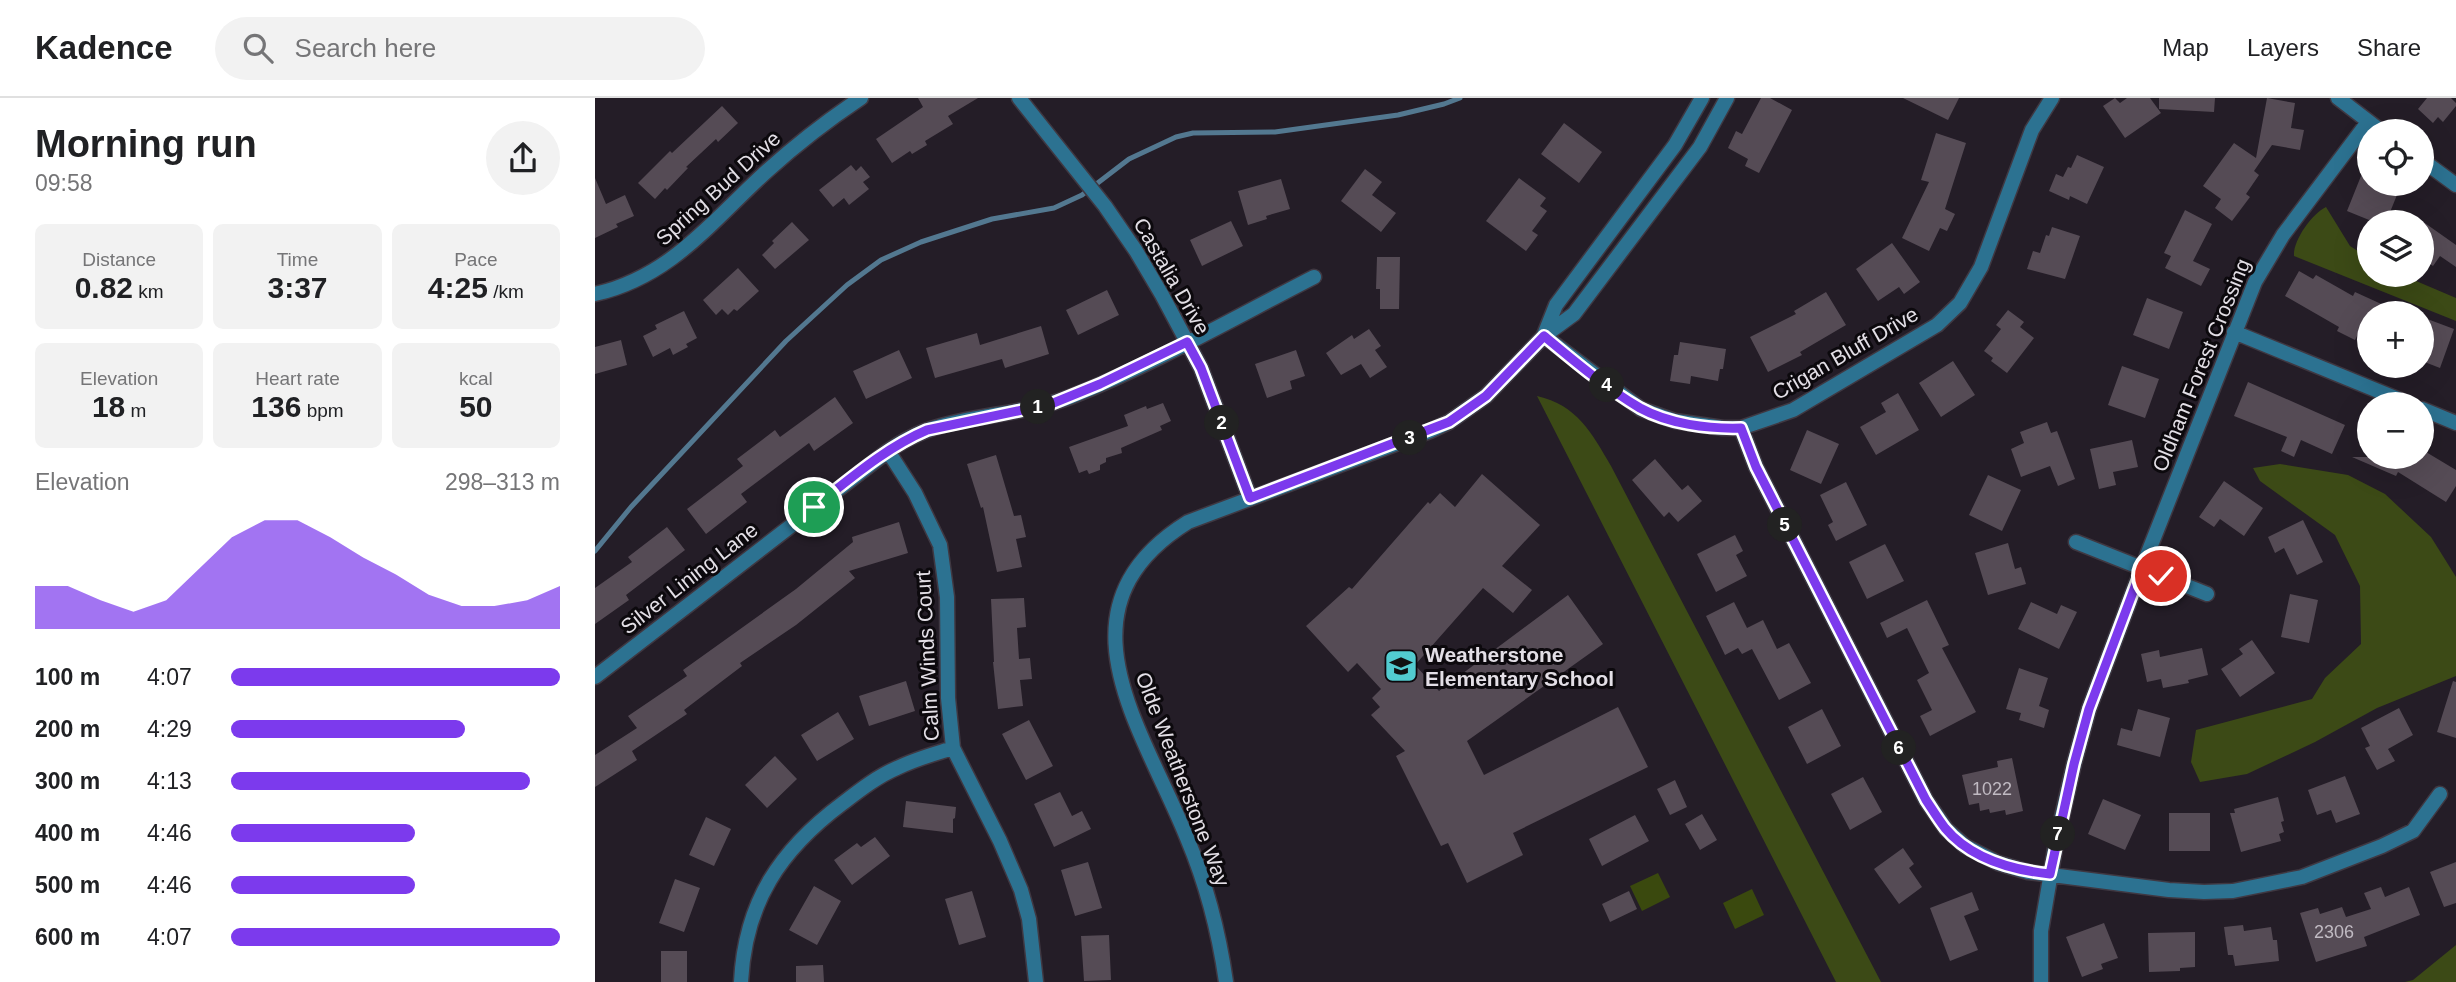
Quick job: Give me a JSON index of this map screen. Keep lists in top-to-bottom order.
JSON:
{
  "streets": {
    "street": [
      "Spring Bud Drive",
      "Castalia Drive",
      "Crigan Bluff Drive",
      "Oldham Forest Crossing",
      "Silver Lining Lane",
      "Calm Winds Court",
      "Olde Weatherstone Way"
    ]
  },
  "crossings": [
    ["Castalia Drive", "Silver Lining Lane"],
    ["Castalia Drive", "Olde Weatherstone Way"],
    ["Crigan Bluff Drive", "Olde Weatherstone Way"],
    ["Silver Lining Lane", "Calm Winds Court"]
  ],
  "places": {
    "school or university": ["Weatherstone Elementary School"]
  },
  "house_numbers": ["1022", "2306"],
  "page": {
    "header": "Kadence",
    "search": "Search here",
    "nav": ["Map", "Layers", "Share"],
    "heading": ["Morning run", "09:58"],
    "map_buttons": ["+", "−"],
    "stats": [
      ["Distance", "0.82 km"],
      ["Time", "3:37"],
      ["Pace", "4:25 /km"],
      ["Elevation", "18 m"],
      ["Heart rate", "136 bpm"],
      ["kcal", "50"]
    ],
    "pins": [
      "4",
      "1",
      "2",
      "3",
      "5",
      "6",
      "7"
    ],
    "chart": ["Elevation", "298–313 m"],
    "list": [
      {
        "name": "100 m",
        "note": "4:07"
      },
      {
        "name": "200 m",
        "note": "4:29"
      },
      {
        "name": "300 m",
        "note": "4:13"
      },
      {
        "name": "400 m",
        "note": "4:46"
      },
      {
        "name": "500 m",
        "note": "4:46"
      },
      {
        "name": "600 m",
        "note": "4:07"
      }
    ]
  }
}
